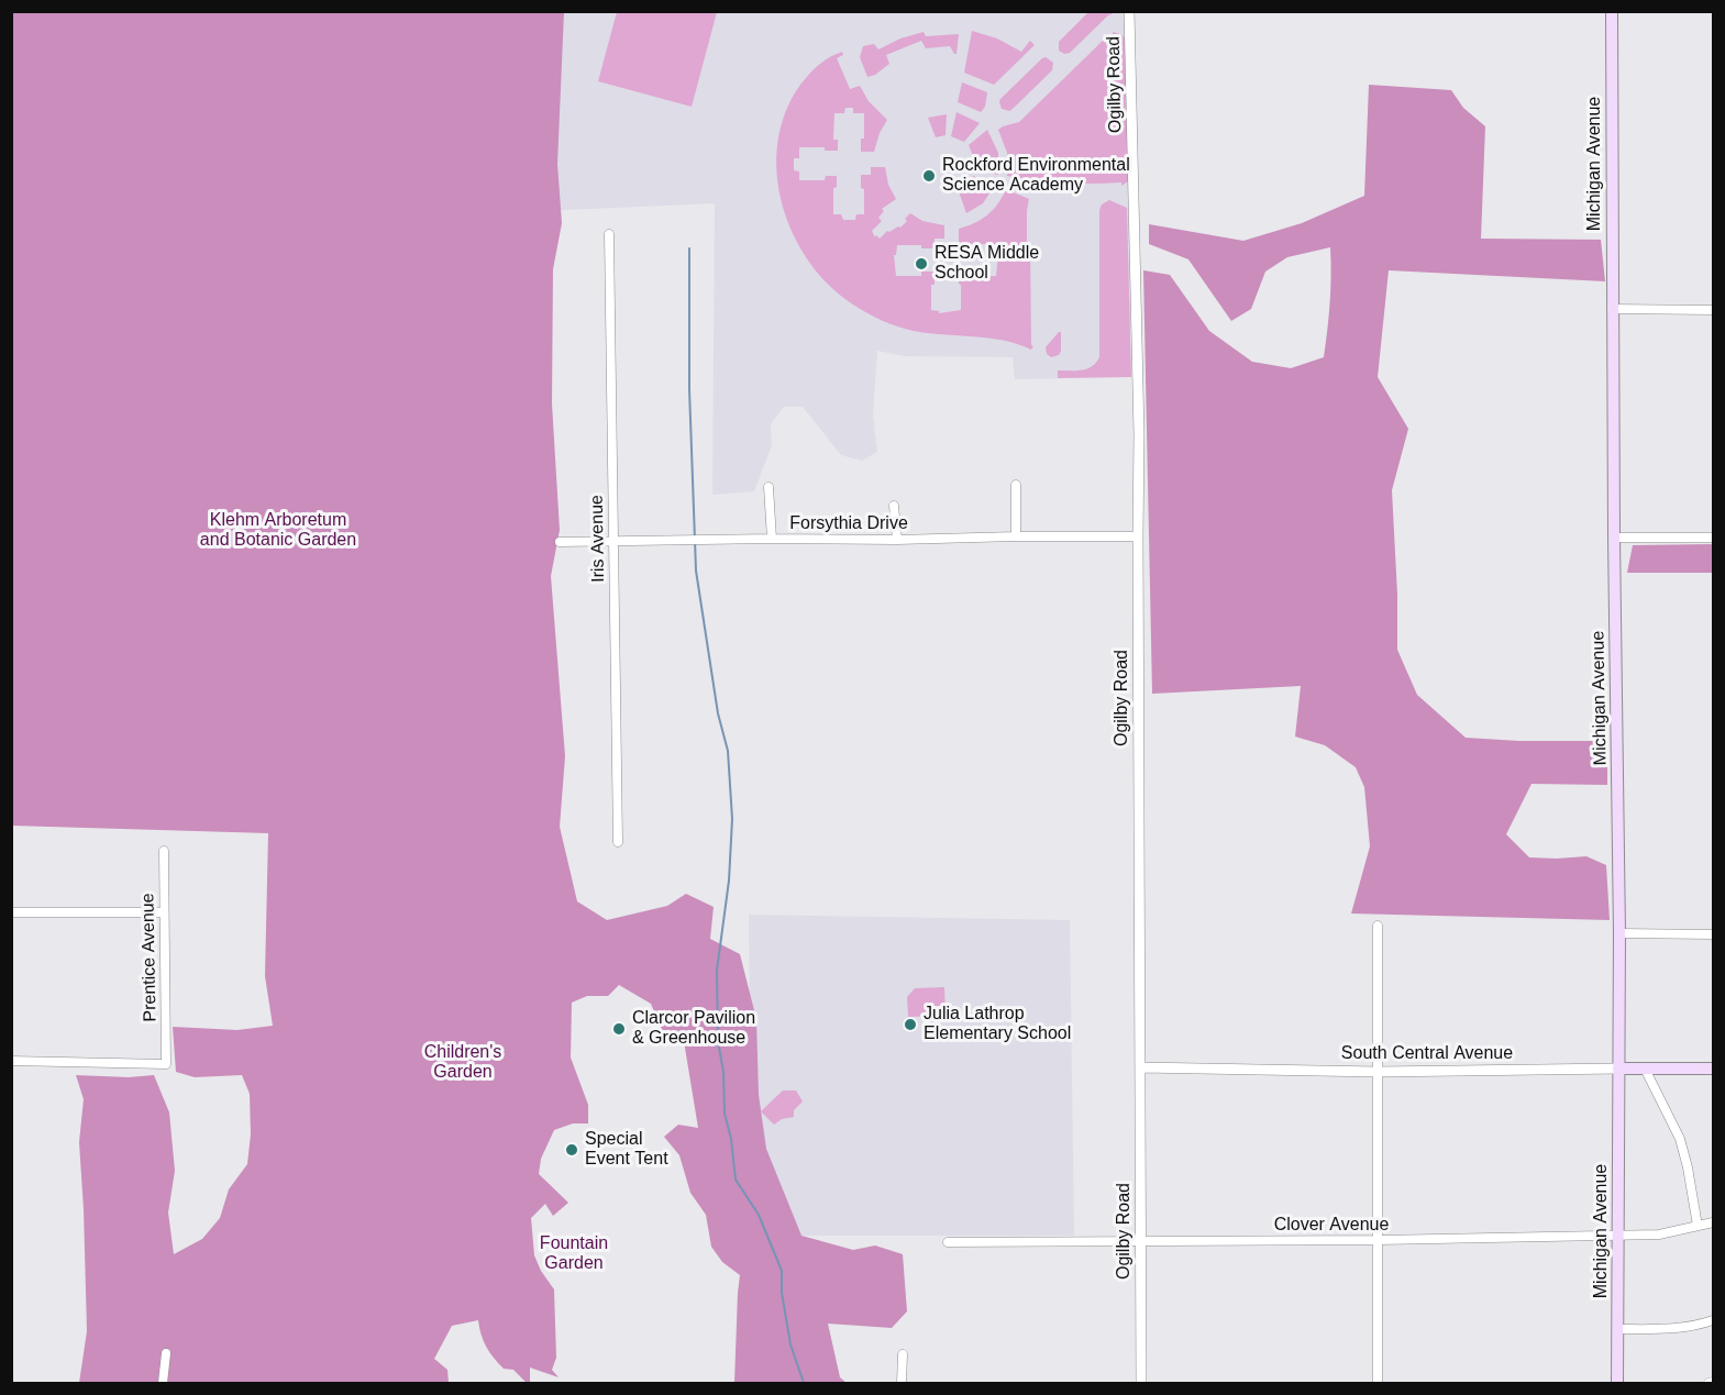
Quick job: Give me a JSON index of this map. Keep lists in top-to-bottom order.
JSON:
{
  "streets": {
    "main road": ["Michigan Avenue", "South Central Avenue"],
    "street": [
      "Ogilby Road",
      "Forsythia Drive",
      "Iris Avenue",
      "Prentice Avenue",
      "Clover Avenue"
    ]
  },
  "crossings": [
    ["Ogilby Road", "Forsythia Drive"],
    ["Ogilby Road", "South Central Avenue"],
    ["Ogilby Road", "Clover Avenue"],
    ["Michigan Avenue", "South Central Avenue"],
    ["Michigan Avenue", "Clover Avenue"],
    ["Forsythia Drive", "Iris Avenue"]
  ],
  "parks": ["Klehm Arboretum and Botanic Garden", "Children's Garden", "Fountain Garden"],
  "places": [
    "Rockford Environmental Science Academy",
    "RESA Middle School",
    "Julia Lathrop Elementary School",
    "Clarcor Pavilion & Greenhouse",
    "Special Event Tent"
  ]
}
